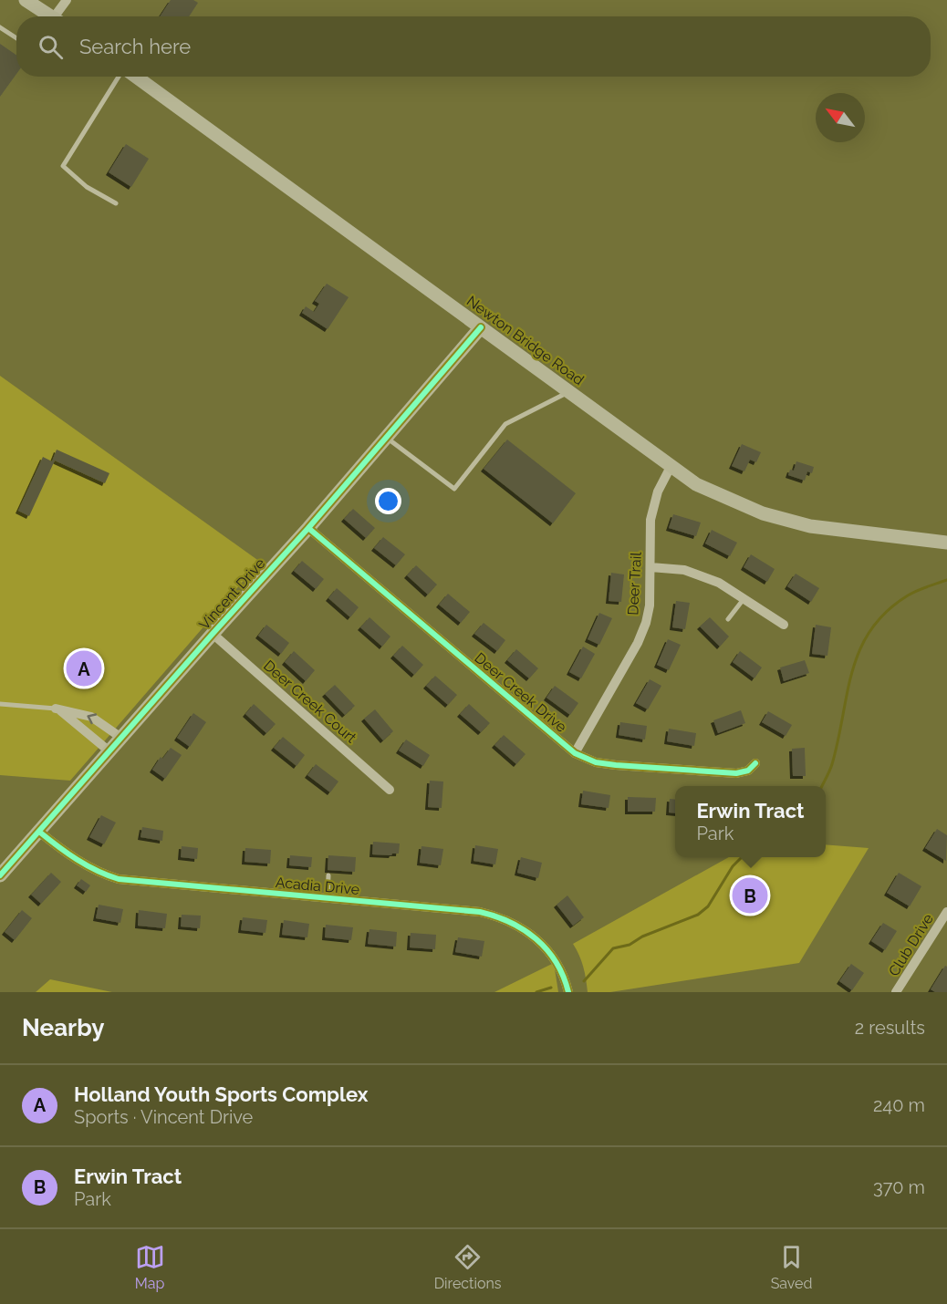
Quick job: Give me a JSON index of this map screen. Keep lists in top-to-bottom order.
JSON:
{
  "streets": {
    "main road": ["Newton Bridge Road", "Vincent Drive"],
    "street": [
      "Deer Trail",
      "Deer Creek Drive",
      "Deer Creek Court",
      "Acadia Drive",
      "Club Drive"
    ]
  },
  "crossings": [
    ["Newton Bridge Road", "Deer Trail"],
    ["Newton Bridge Road", "Vincent Drive"],
    ["Deer Trail", "Deer Creek Drive"],
    ["Vincent Drive", "Deer Creek Drive"],
    ["Vincent Drive", "Deer Creek Court"],
    ["Vincent Drive", "Acadia Drive"]
  ],
  "north": "top left",
  "page": {
    "search": "Search here",
    "pins": ["A", "B"],
    "popup": ["Erwin Tract", "Park"],
    "heading": ["Nearby", "2 results"],
    "list": [
      {
        "mark": "A",
        "name": "Holland Youth Sports Complex",
        "note": "Sports · Vincent Drive",
        "value": "240 m"
      },
      {
        "mark": "B",
        "name": "Erwin Tract",
        "note": "Park",
        "value": "370 m"
      }
    ],
    "nav": ["Map", "Directions", "Saved"]
  }
}
